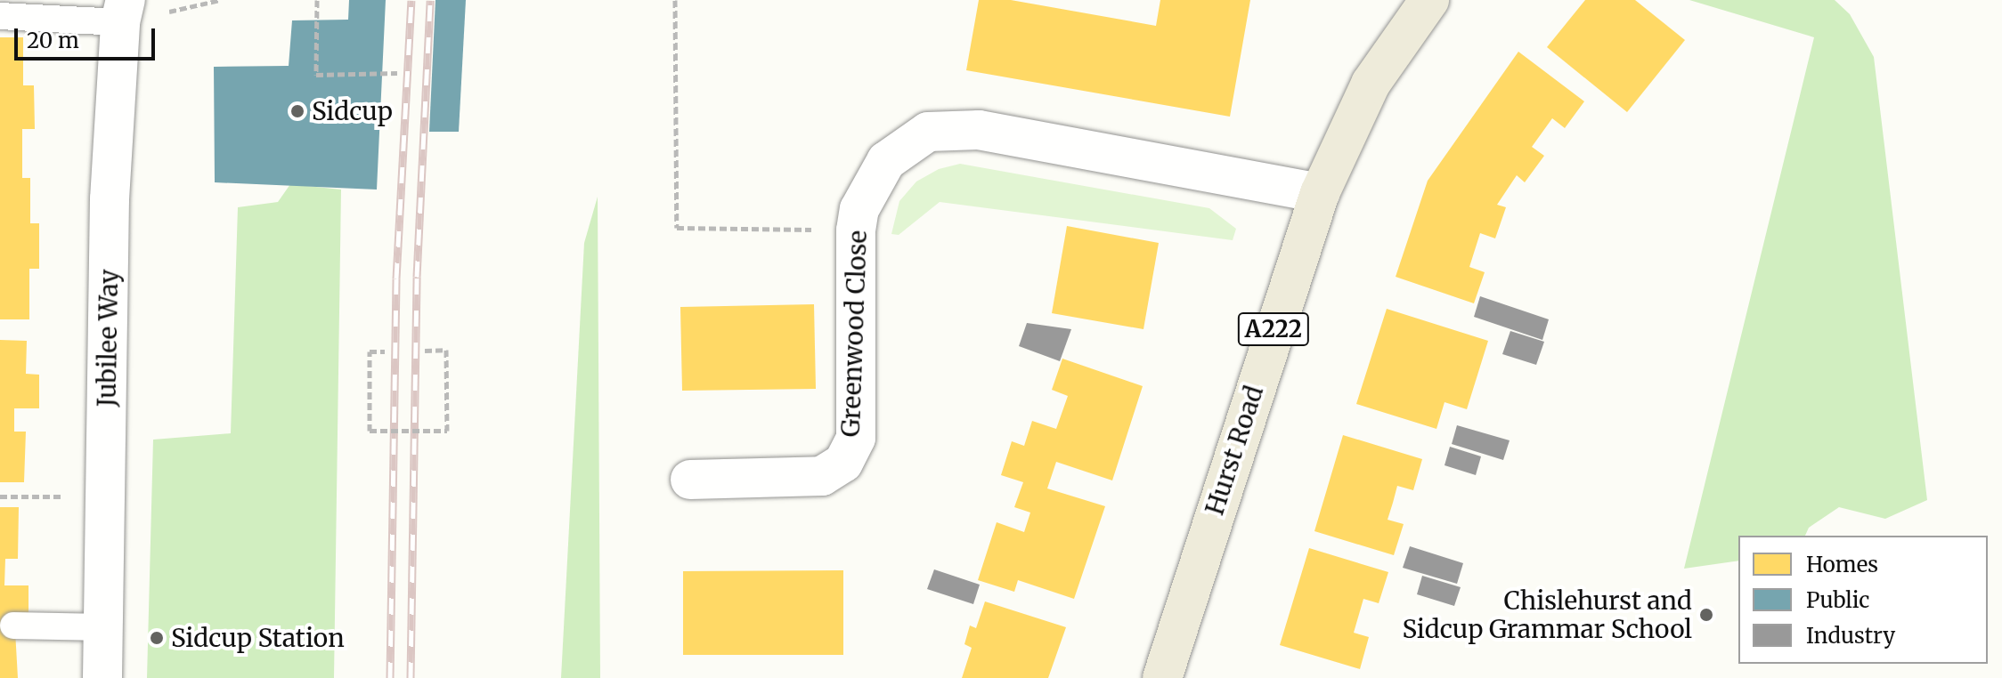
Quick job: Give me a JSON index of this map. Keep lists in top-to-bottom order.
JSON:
{
  "streets": {
    "main road": ["A222", "Hurst Road"],
    "street": ["Greenwood Close", "Jubilee Way"]
  },
  "crossings": [
    ["Greenwood Close", "Hurst Road"]
  ],
  "places": ["Sidcup", "Chislehurst and Sidcup Grammar School", "Sidcup Station"],
  "legend": ["Homes", "Public", "Industry"],
  "scale_bar": "20 m"
}
